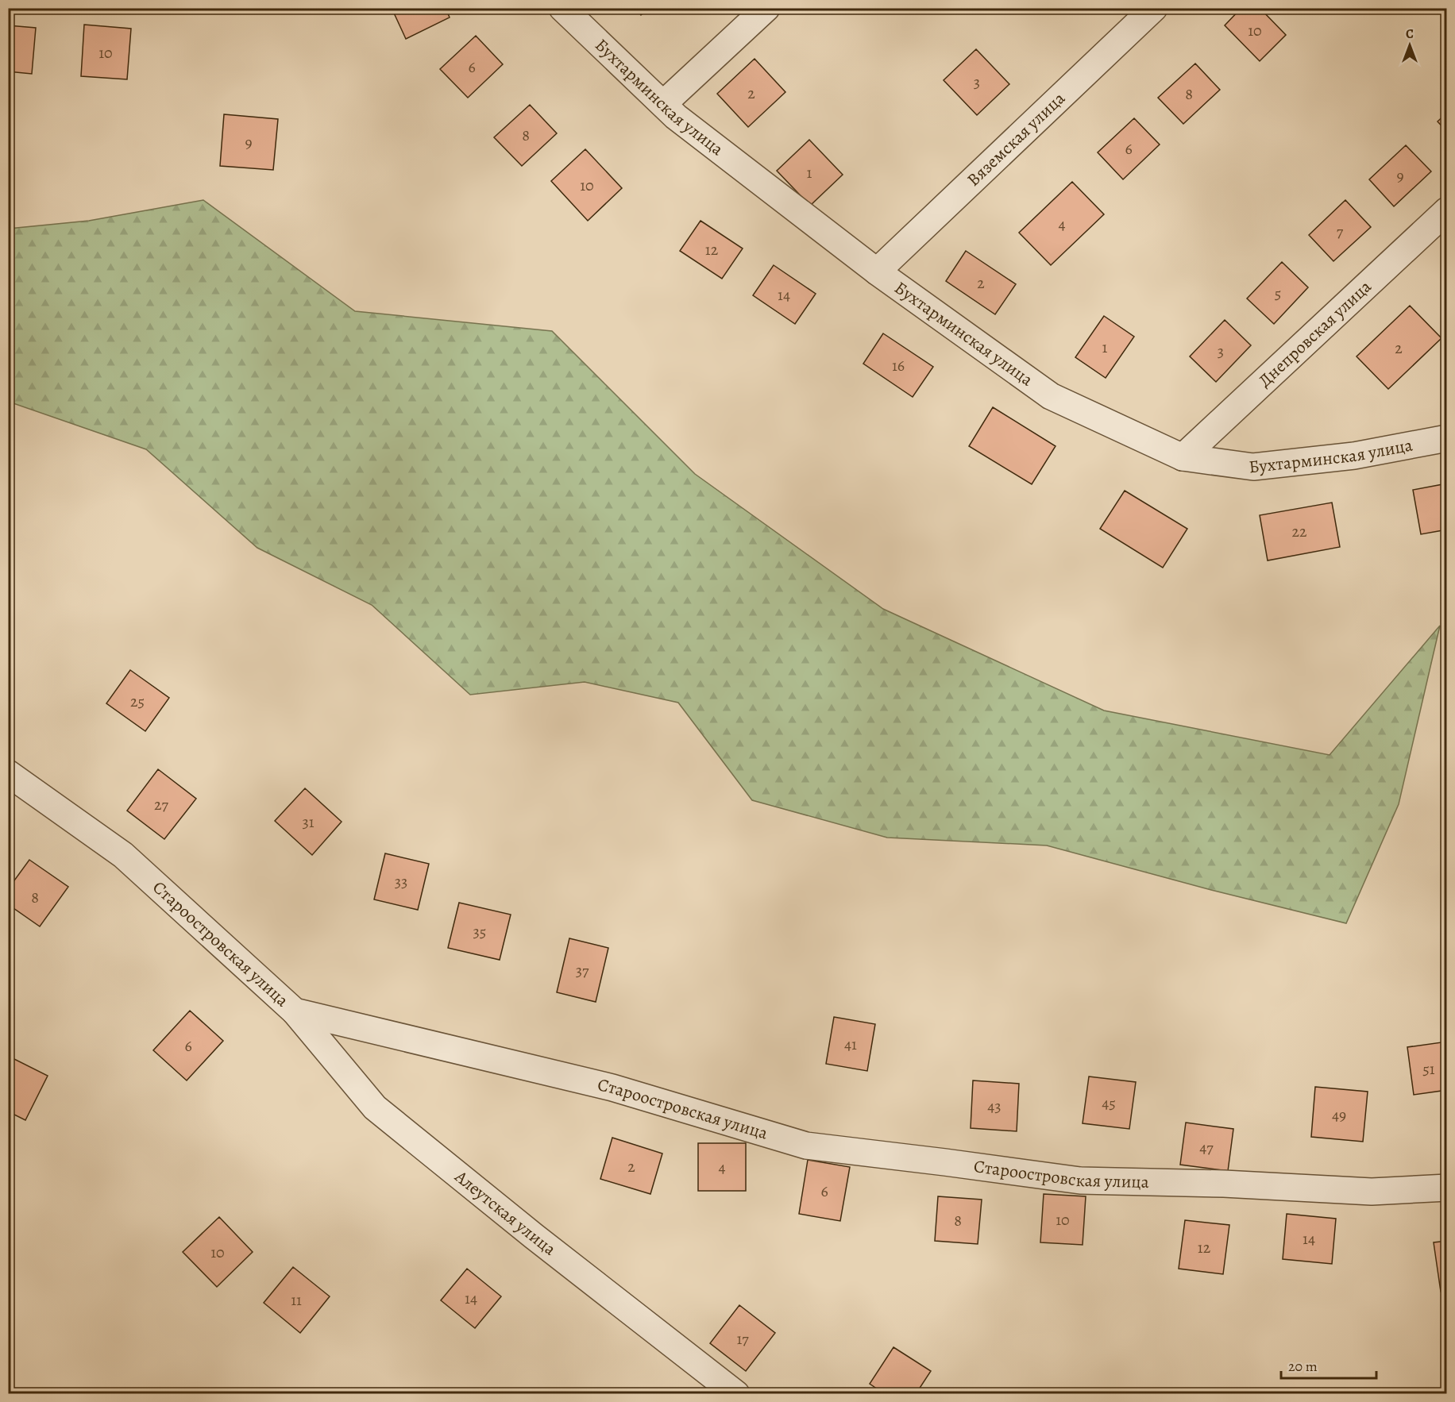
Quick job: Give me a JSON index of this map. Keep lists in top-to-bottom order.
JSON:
{
  "streets": {
    "street": [
      "Бухтарминская улица",
      "Вяземская улица",
      "Днепровская улица",
      "Староостровская улица",
      "Алеутская улица"
    ]
  },
  "crossings": [
    ["Бухтарминская улица", "Вяземская улица"],
    ["Бухтарминская улица", "Днепровская улица"],
    ["Староостровская улица", "Алеутская улица"]
  ],
  "house_numbers": [
    "10",
    "10",
    "6",
    "3",
    "2",
    "8",
    "8",
    "9",
    "6",
    "1",
    "9",
    "10",
    "4",
    "7",
    "12",
    "2",
    "5",
    "14",
    "1",
    "2",
    "3",
    "16",
    "22",
    "25",
    "27",
    "31",
    "33",
    "8",
    "35",
    "37",
    "41",
    "6",
    "51",
    "45",
    "43",
    "49",
    "47",
    "2",
    "4",
    "6",
    "10",
    "8",
    "14",
    "12",
    "10",
    "14",
    "11",
    "17"
  ],
  "scale_bar": "20 m",
  "north": "top"
}
